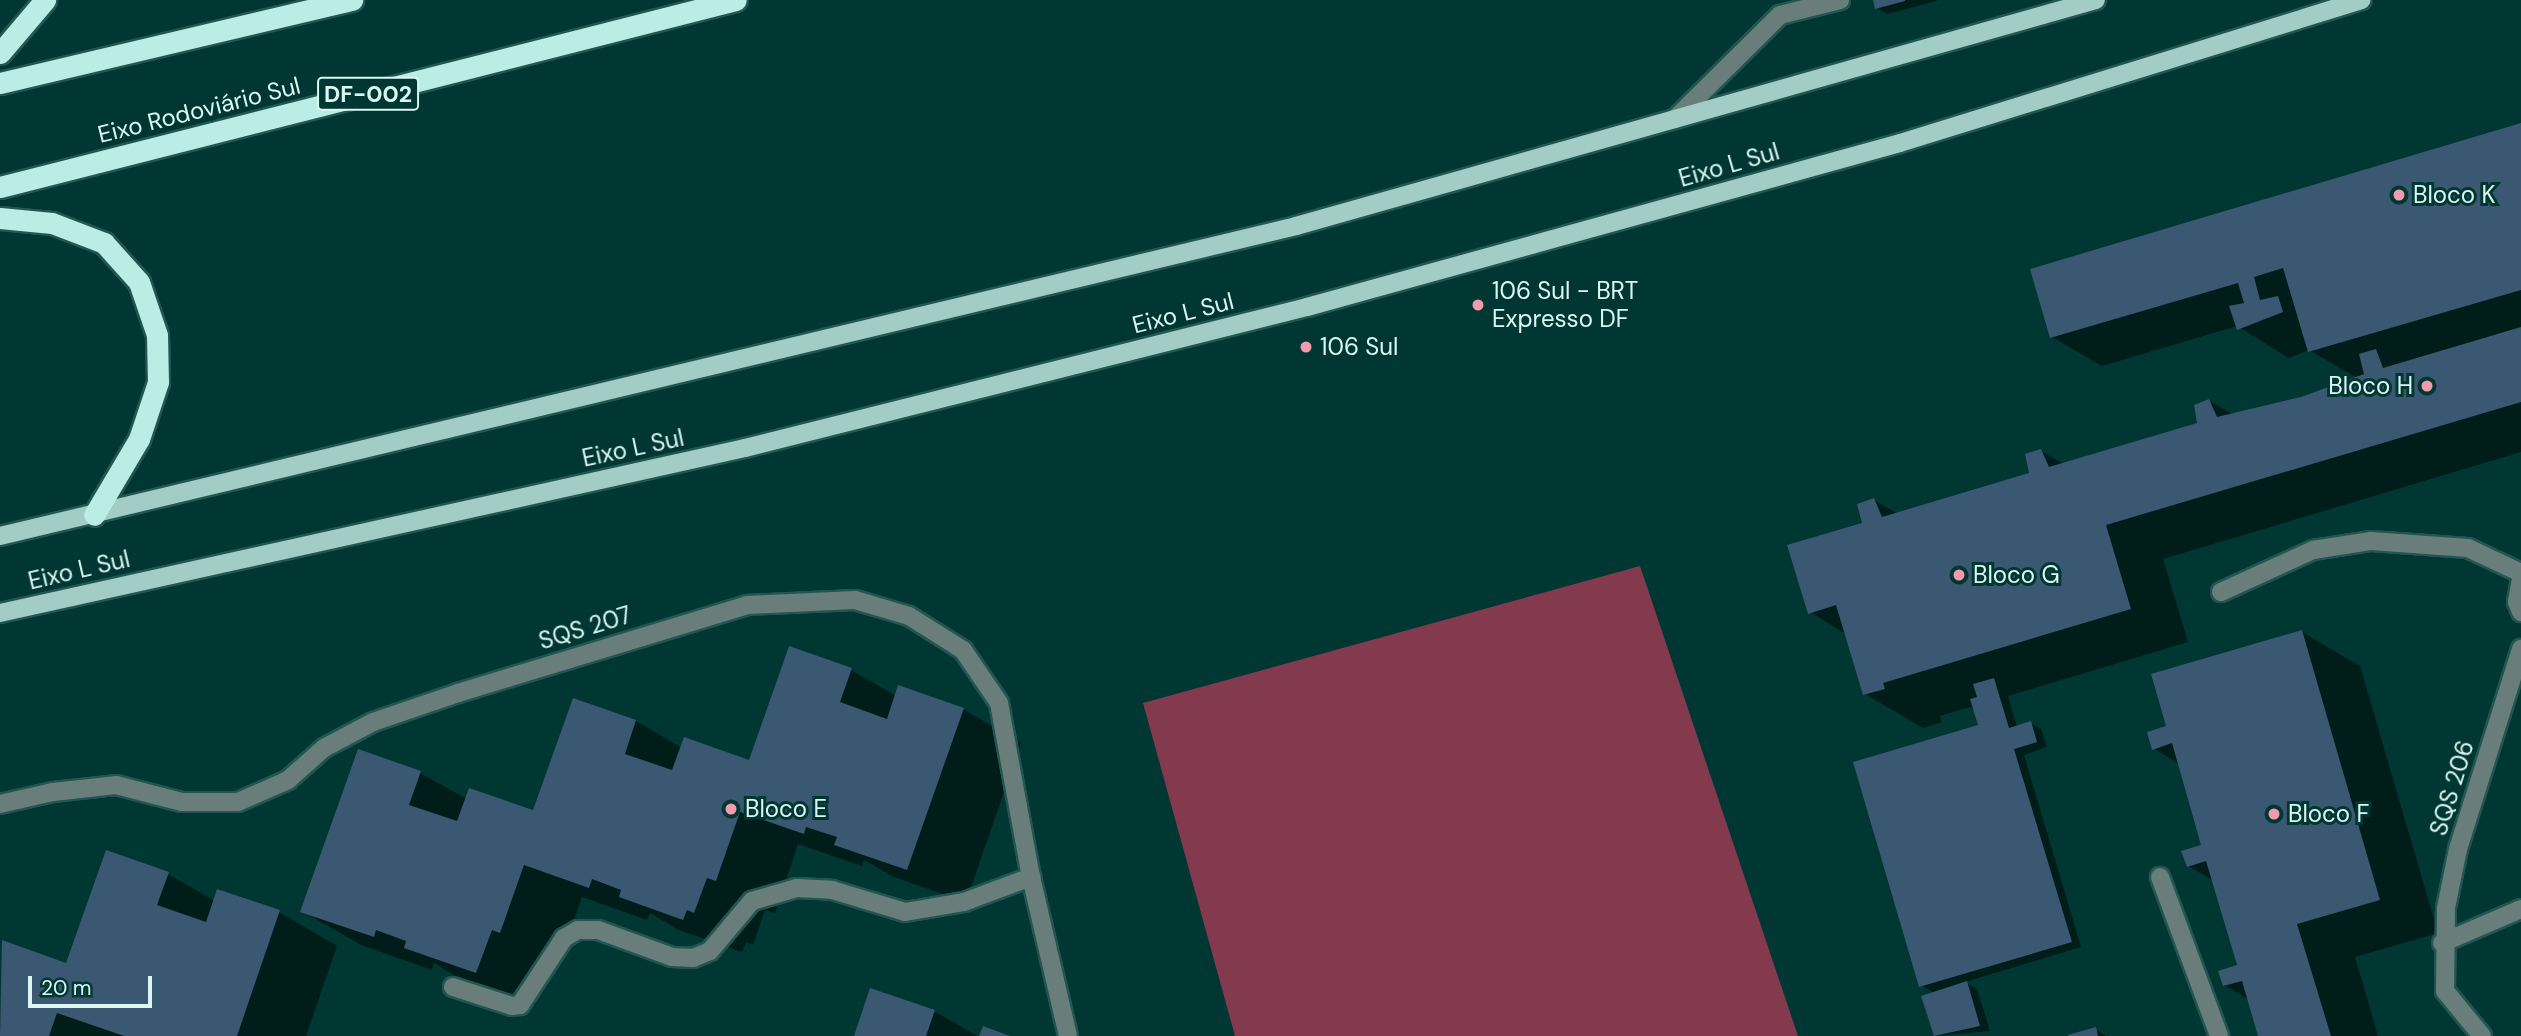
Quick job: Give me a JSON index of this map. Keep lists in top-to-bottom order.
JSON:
{
  "streets": {
    "highway": ["DF-002", "Eixo Rodoviário Sul"],
    "main road": ["Eixo L Sul"],
    "street": ["SQS 207", "SQS 206"]
  },
  "places": [
    "Bloco K",
    "106 Sul - BRT Expresso DF",
    "106 Sul",
    "Bloco H",
    "Bloco G",
    "Bloco E",
    "Bloco F"
  ],
  "scale_bar": "20 m"
}
